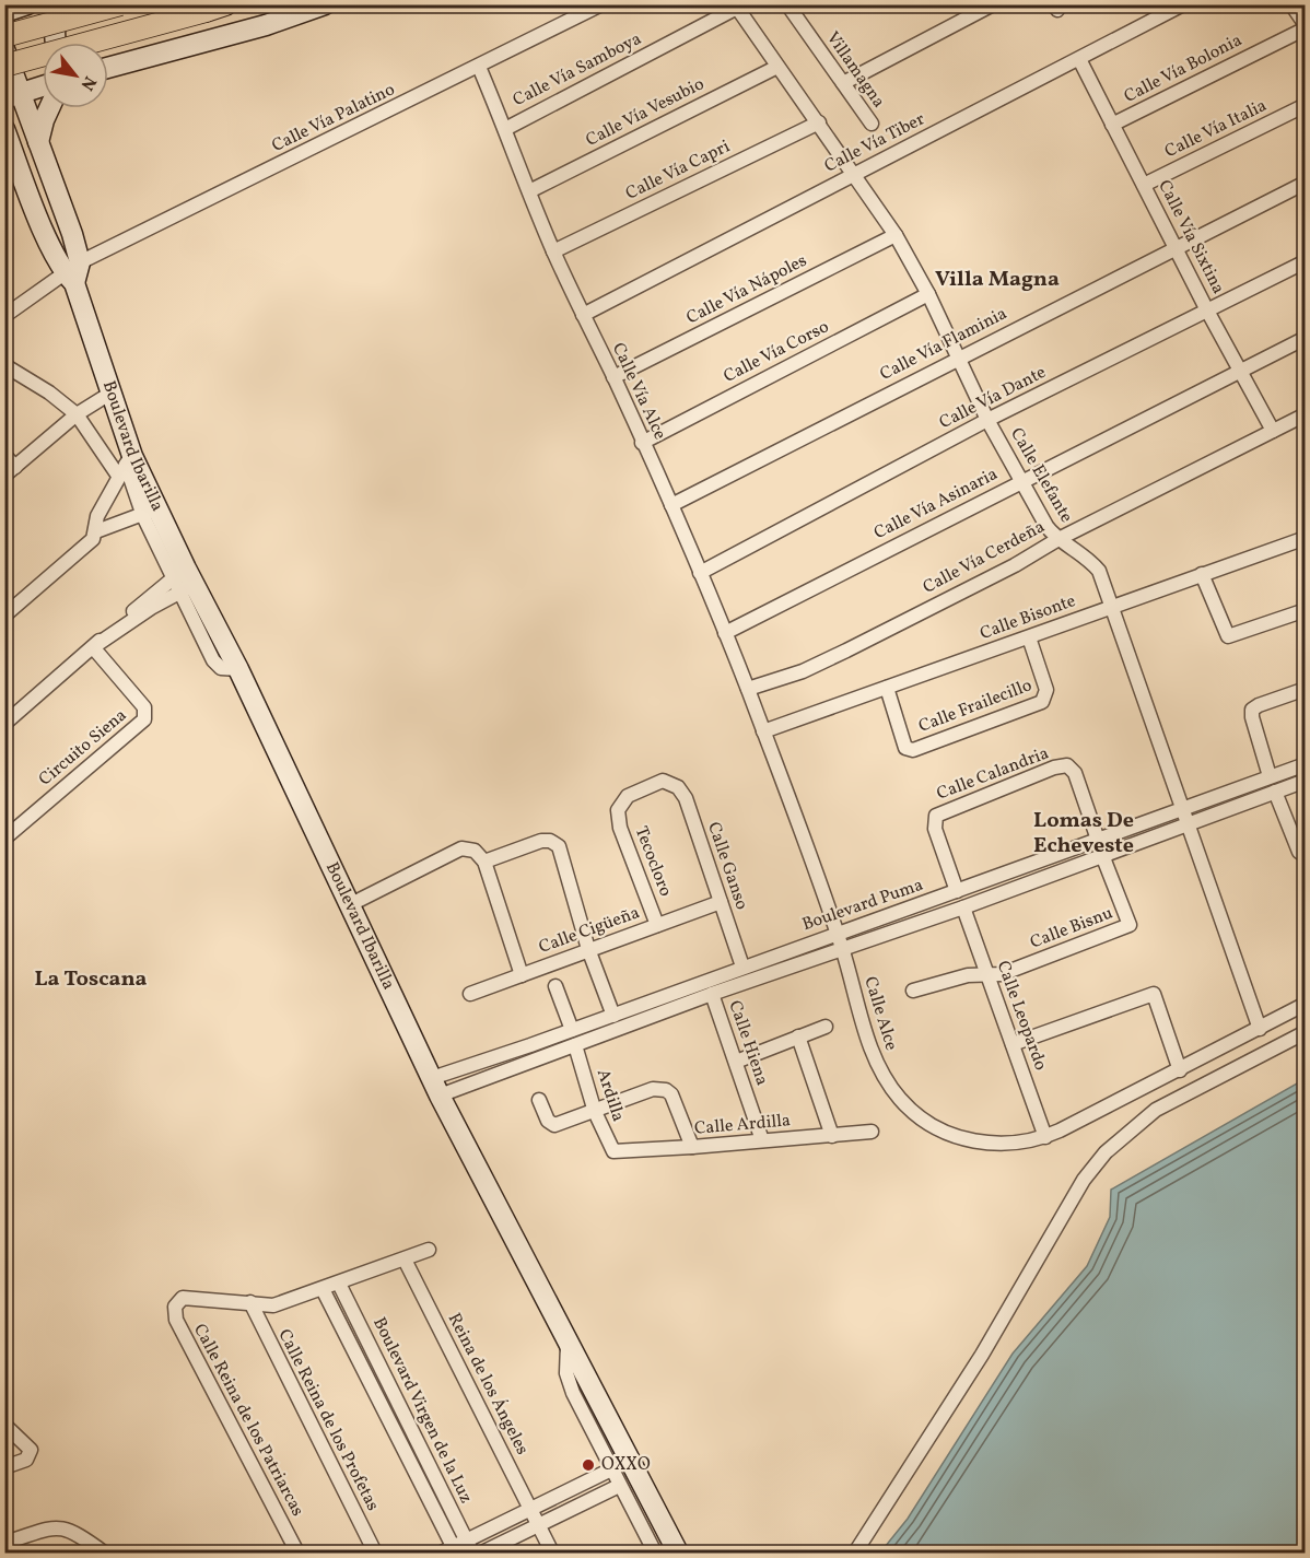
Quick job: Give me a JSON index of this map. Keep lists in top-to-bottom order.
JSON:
{
  "streets": {
    "street": [
      "Calle Vía Bolonia",
      "Calle Vía Samboya",
      "Villamagna",
      "Calle Vía Vesubio",
      "Calle Vía Palatino",
      "Calle Vía Italia",
      "Calle Vía Tiber",
      "Calle Vía Capri",
      "Calle Vía Sixtina",
      "Calle Vía Nápoles",
      "Calle Vía Flaminia",
      "Calle Vía Corso",
      "Calle Vía Alce",
      "Calle Vía Dante",
      "Boulevard Ibarilla",
      "Calle Elefante",
      "Calle Vía Asinaria",
      "Calle Vía Cerdeña",
      "Calle Bisonte",
      "Calle Frailecillo",
      "Circuito Siena",
      "Calle Calandria",
      "Tecocloro",
      "Calle Ganso",
      "Boulevard Puma",
      "Calle Bisnu",
      "Calle Cigüeña",
      "Calle Alce",
      "Calle Leopardo",
      "Calle Hiena",
      "Ardilla",
      "Calle Ardilla",
      "Reina de los Ángeles",
      "Boulevard Virgen de la Luz",
      "Calle Reina de los Patriarcas",
      "Calle Reina de los Profetas"
    ]
  },
  "crossings": [
    ["Calle Vía Bolonia", "Calle Vía Sixtina"],
    ["Calle Vía Samboya", "Calle Vía Alce"],
    ["Calle Vía Samboya", "Calle Elefante"],
    ["Calle Vía Vesubio", "Calle Vía Alce"],
    ["Calle Vía Vesubio", "Calle Elefante"],
    ["Calle Vía Palatino", "Calle Vía Alce"],
    ["Calle Vía Palatino", "Boulevard Ibarilla"],
    ["Calle Vía Italia", "Calle Vía Sixtina"],
    ["Calle Vía Tiber", "Calle Vía Sixtina"],
    ["Calle Vía Tiber", "Calle Vía Alce"],
    ["Calle Vía Tiber", "Calle Elefante"],
    ["Calle Vía Capri", "Calle Vía Alce"],
    ["Calle Vía Capri", "Calle Elefante"],
    ["Calle Vía Sixtina", "Calle Vía Flaminia"],
    ["Calle Vía Sixtina", "Calle Vía Dante"],
    ["Calle Vía Sixtina", "Calle Vía Asinaria"],
    ["Calle Vía Sixtina", "Calle Vía Cerdeña"],
    ["Calle Vía Nápoles", "Calle Vía Alce"],
    ["Calle Vía Nápoles", "Calle Elefante"],
    ["Calle Vía Flaminia", "Calle Vía Alce"],
    ["Calle Vía Flaminia", "Calle Elefante"],
    ["Calle Vía Corso", "Calle Vía Alce"],
    ["Calle Vía Corso", "Calle Elefante"],
    ["Calle Vía Alce", "Calle Vía Dante"],
    ["Calle Vía Alce", "Calle Vía Asinaria"],
    ["Calle Vía Alce", "Calle Vía Cerdeña"],
    ["Calle Vía Alce", "Calle Bisonte"],
    ["Calle Vía Alce", "Calle Alce"],
    ["Calle Vía Dante", "Calle Elefante"],
    ["Boulevard Ibarilla", "Boulevard Puma"],
    ["Calle Elefante", "Calle Vía Asinaria"],
    ["Calle Elefante", "Calle Vía Cerdeña"],
    ["Calle Elefante", "Calle Bisonte"],
    ["Calle Elefante", "Boulevard Puma"],
    ["Calle Elefante", "Calle Alce"],
    ["Calle Bisonte", "Calle Frailecillo"],
    ["Calle Bisonte", "Calle Alce"],
    ["Calle Calandria", "Boulevard Puma"],
    ["Tecocloro", "Calle Ganso"],
    ["Tecocloro", "Calle Cigüeña"],
    ["Calle Ganso", "Boulevard Puma"],
    ["Calle Ganso", "Calle Cigüeña"],
    ["Boulevard Puma", "Calle Bisnu"],
    ["Boulevard Puma", "Calle Alce"],
    ["Boulevard Puma", "Calle Leopardo"],
    ["Boulevard Puma", "Calle Hiena"],
    ["Boulevard Puma", "Ardilla"],
    ["Calle Bisnu", "Calle Leopardo"],
    ["Calle Alce", "Calle Leopardo"],
    ["Calle Hiena", "Calle Ardilla"],
    ["Ardilla", "Calle Ardilla"],
    ["Calle Reina de los Patriarcas", "Calle Reina de los Profetas"]
  ],
  "districts": ["Villa Magna", "Lomas De Echeveste", "La Toscana"],
  "places": ["OXXO"],
  "north": "bottom right"
}
